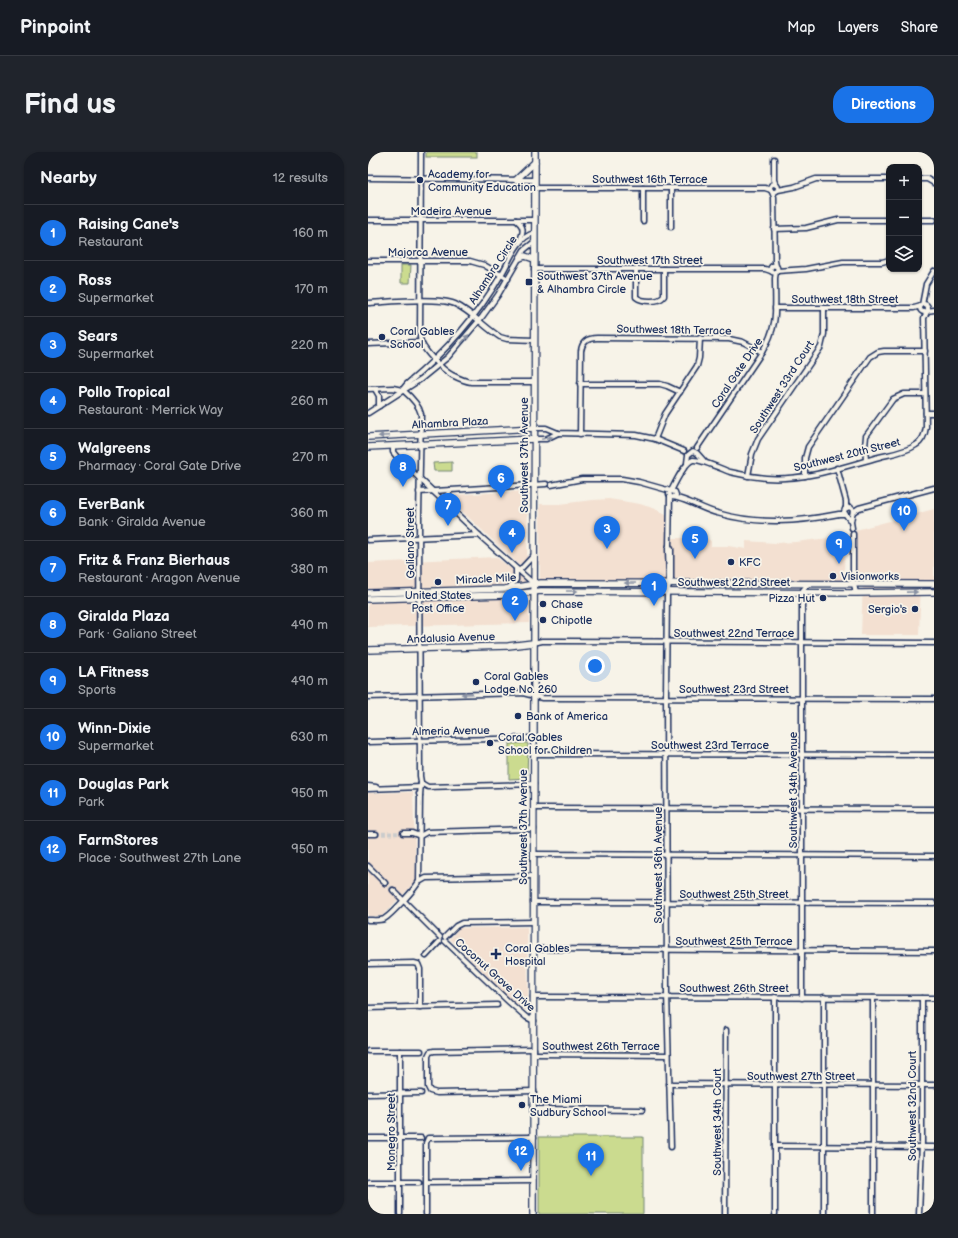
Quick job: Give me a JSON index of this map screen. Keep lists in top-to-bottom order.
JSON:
{
  "streets": {
    "main road": [
      "Alhambra Plaza",
      "Southwest 37th Avenue",
      "Miracle Mile",
      "Southwest 22nd Street",
      "Andalusia Avenue"
    ],
    "street": [
      "Southwest 16th Terrace",
      "Madeira Avenue",
      "Majorca Avenue",
      "Southwest 17th Street",
      "Alhambra Circle",
      "Southwest 18th Street",
      "Southwest 18th Terrace",
      "Coral Gate Drive",
      "Southwest 33rd Court",
      "Southwest 20th Street",
      "Galiano Street",
      "Southwest 22nd Terrace",
      "Southwest 23rd Street",
      "Almeria Avenue",
      "Southwest 23rd Terrace",
      "Southwest 34th Avenue",
      "Southwest 36th Avenue",
      "Southwest 25th Street",
      "Southwest 25th Terrace",
      "Coconut Grove Drive",
      "Southwest 26th Street",
      "Southwest 26th Terrace",
      "Southwest 27th Street",
      "Southwest 32nd Court",
      "Southwest 34th Court",
      "Monegro Street"
    ]
  },
  "crossings": [
    ["Southwest 16th Terrace", "Coral Gate Drive"],
    ["Southwest 16th Terrace", "Southwest 37th Avenue"],
    ["Madeira Avenue", "Southwest 37th Avenue"],
    ["Majorca Avenue", "Alhambra Circle"],
    ["Southwest 17th Street", "Coral Gate Drive"],
    ["Southwest 17th Street", "Southwest 37th Avenue"],
    ["Alhambra Circle", "Southwest 37th Avenue"],
    ["Alhambra Circle", "Galiano Street"],
    ["Southwest 18th Street", "Coral Gate Drive"],
    ["Southwest 18th Street", "Southwest 33rd Court"],
    ["Southwest 18th Terrace", "Coral Gate Drive"],
    ["Southwest 33rd Court", "Southwest 20th Street"],
    ["Alhambra Plaza", "Southwest 37th Avenue"],
    ["Alhambra Plaza", "Galiano Street"],
    ["Southwest 37th Avenue", "Miracle Mile"],
    ["Southwest 37th Avenue", "Southwest 22nd Street"],
    ["Southwest 37th Avenue", "Southwest 22nd Terrace"],
    ["Southwest 37th Avenue", "Andalusia Avenue"],
    ["Southwest 37th Avenue", "Southwest 23rd Street"],
    ["Southwest 37th Avenue", "Almeria Avenue"],
    ["Southwest 37th Avenue", "Southwest 23rd Terrace"],
    ["Southwest 37th Avenue", "Southwest 25th Street"],
    ["Southwest 37th Avenue", "Southwest 25th Terrace"],
    ["Southwest 37th Avenue", "Coconut Grove Drive"],
    ["Southwest 37th Avenue", "Southwest 26th Street"],
    ["Southwest 37th Avenue", "Southwest 26th Terrace"],
    ["Galiano Street", "Miracle Mile"],
    ["Galiano Street", "Andalusia Avenue"],
    ["Galiano Street", "Southwest 23rd Street"],
    ["Galiano Street", "Almeria Avenue"],
    ["Miracle Mile", "Southwest 22nd Street"],
    ["Southwest 22nd Street", "Southwest 34th Avenue"],
    ["Southwest 22nd Street", "Southwest 36th Avenue"],
    ["Southwest 22nd Terrace", "Andalusia Avenue"],
    ["Southwest 22nd Terrace", "Southwest 34th Avenue"],
    ["Southwest 22nd Terrace", "Southwest 36th Avenue"],
    ["Southwest 23rd Street", "Southwest 34th Avenue"],
    ["Southwest 23rd Street", "Southwest 36th Avenue"],
    ["Southwest 23rd Terrace", "Southwest 34th Avenue"],
    ["Southwest 23rd Terrace", "Southwest 36th Avenue"],
    ["Southwest 34th Avenue", "Southwest 25th Street"],
    ["Southwest 34th Avenue", "Southwest 25th Terrace"],
    ["Southwest 34th Avenue", "Southwest 26th Street"],
    ["Southwest 36th Avenue", "Southwest 25th Street"],
    ["Southwest 36th Avenue", "Southwest 25th Terrace"],
    ["Southwest 36th Avenue", "Southwest 26th Street"],
    ["Southwest 36th Avenue", "Southwest 26th Terrace"],
    ["Southwest 36th Avenue", "Southwest 27th Street"],
    ["Southwest 26th Street", "Southwest 32nd Court"],
    ["Southwest 27th Street", "Southwest 32nd Court"],
    ["Southwest 27th Street", "Southwest 34th Court"]
  ],
  "places": {
    "other": [
      "Academy for Community Education",
      "Coral Gables School",
      "KFC",
      "Visionworks",
      "United States Post Office",
      "Pizza Hut",
      "Chase",
      "Sergio's",
      "Chipotle",
      "Coral Gables Lodge No. 260",
      "Bank of America",
      "Coral Gables School for Children",
      "The Miami Sudbury School"
    ],
    "transit": ["Southwest 37th Avenue & Alhambra Circle"],
    "health": ["Coral Gables Hospital"]
  },
  "page": {
    "header": "Pinpoint",
    "nav": ["Map", "Layers", "Share"],
    "buttons": "Directions",
    "title": "Find us",
    "heading": ["Nearby", "12 results"],
    "map_buttons": ["+", "−"],
    "list": [
      {
        "mark": "1",
        "name": "Raising Cane's",
        "note": "Restaurant",
        "value": "160 m"
      },
      {
        "mark": "2",
        "name": "Ross",
        "note": "Supermarket",
        "value": "170 m"
      },
      {
        "mark": "3",
        "name": "Sears",
        "note": "Supermarket",
        "value": "220 m"
      },
      {
        "mark": "4",
        "name": "Pollo Tropical",
        "note": "Restaurant · Merrick Way",
        "value": "260 m"
      },
      {
        "mark": "5",
        "name": "Walgreens",
        "note": "Pharmacy · Coral Gate Drive",
        "value": "270 m"
      },
      {
        "mark": "6",
        "name": "EverBank",
        "note": "Bank · Giralda Avenue",
        "value": "360 m"
      },
      {
        "mark": "7",
        "name": "Fritz & Franz Bierhaus",
        "note": "Restaurant · Aragon Avenue",
        "value": "380 m"
      },
      {
        "mark": "8",
        "name": "Giralda Plaza",
        "note": "Park · Galiano Street",
        "value": "490 m"
      },
      {
        "mark": "9",
        "name": "LA Fitness",
        "note": "Sports",
        "value": "490 m"
      },
      {
        "mark": "10",
        "name": "Winn-Dixie",
        "note": "Supermarket",
        "value": "630 m"
      },
      {
        "mark": "11",
        "name": "Douglas Park",
        "note": "Park",
        "value": "950 m"
      },
      {
        "mark": "12",
        "name": "FarmStores",
        "note": "Place · Southwest 27th Lane",
        "value": "950 m"
      }
    ],
    "pins": [
      "8",
      "6",
      "7",
      "10",
      "3",
      "4",
      "5",
      "9",
      "1",
      "2",
      "12",
      "11"
    ]
  }
}
